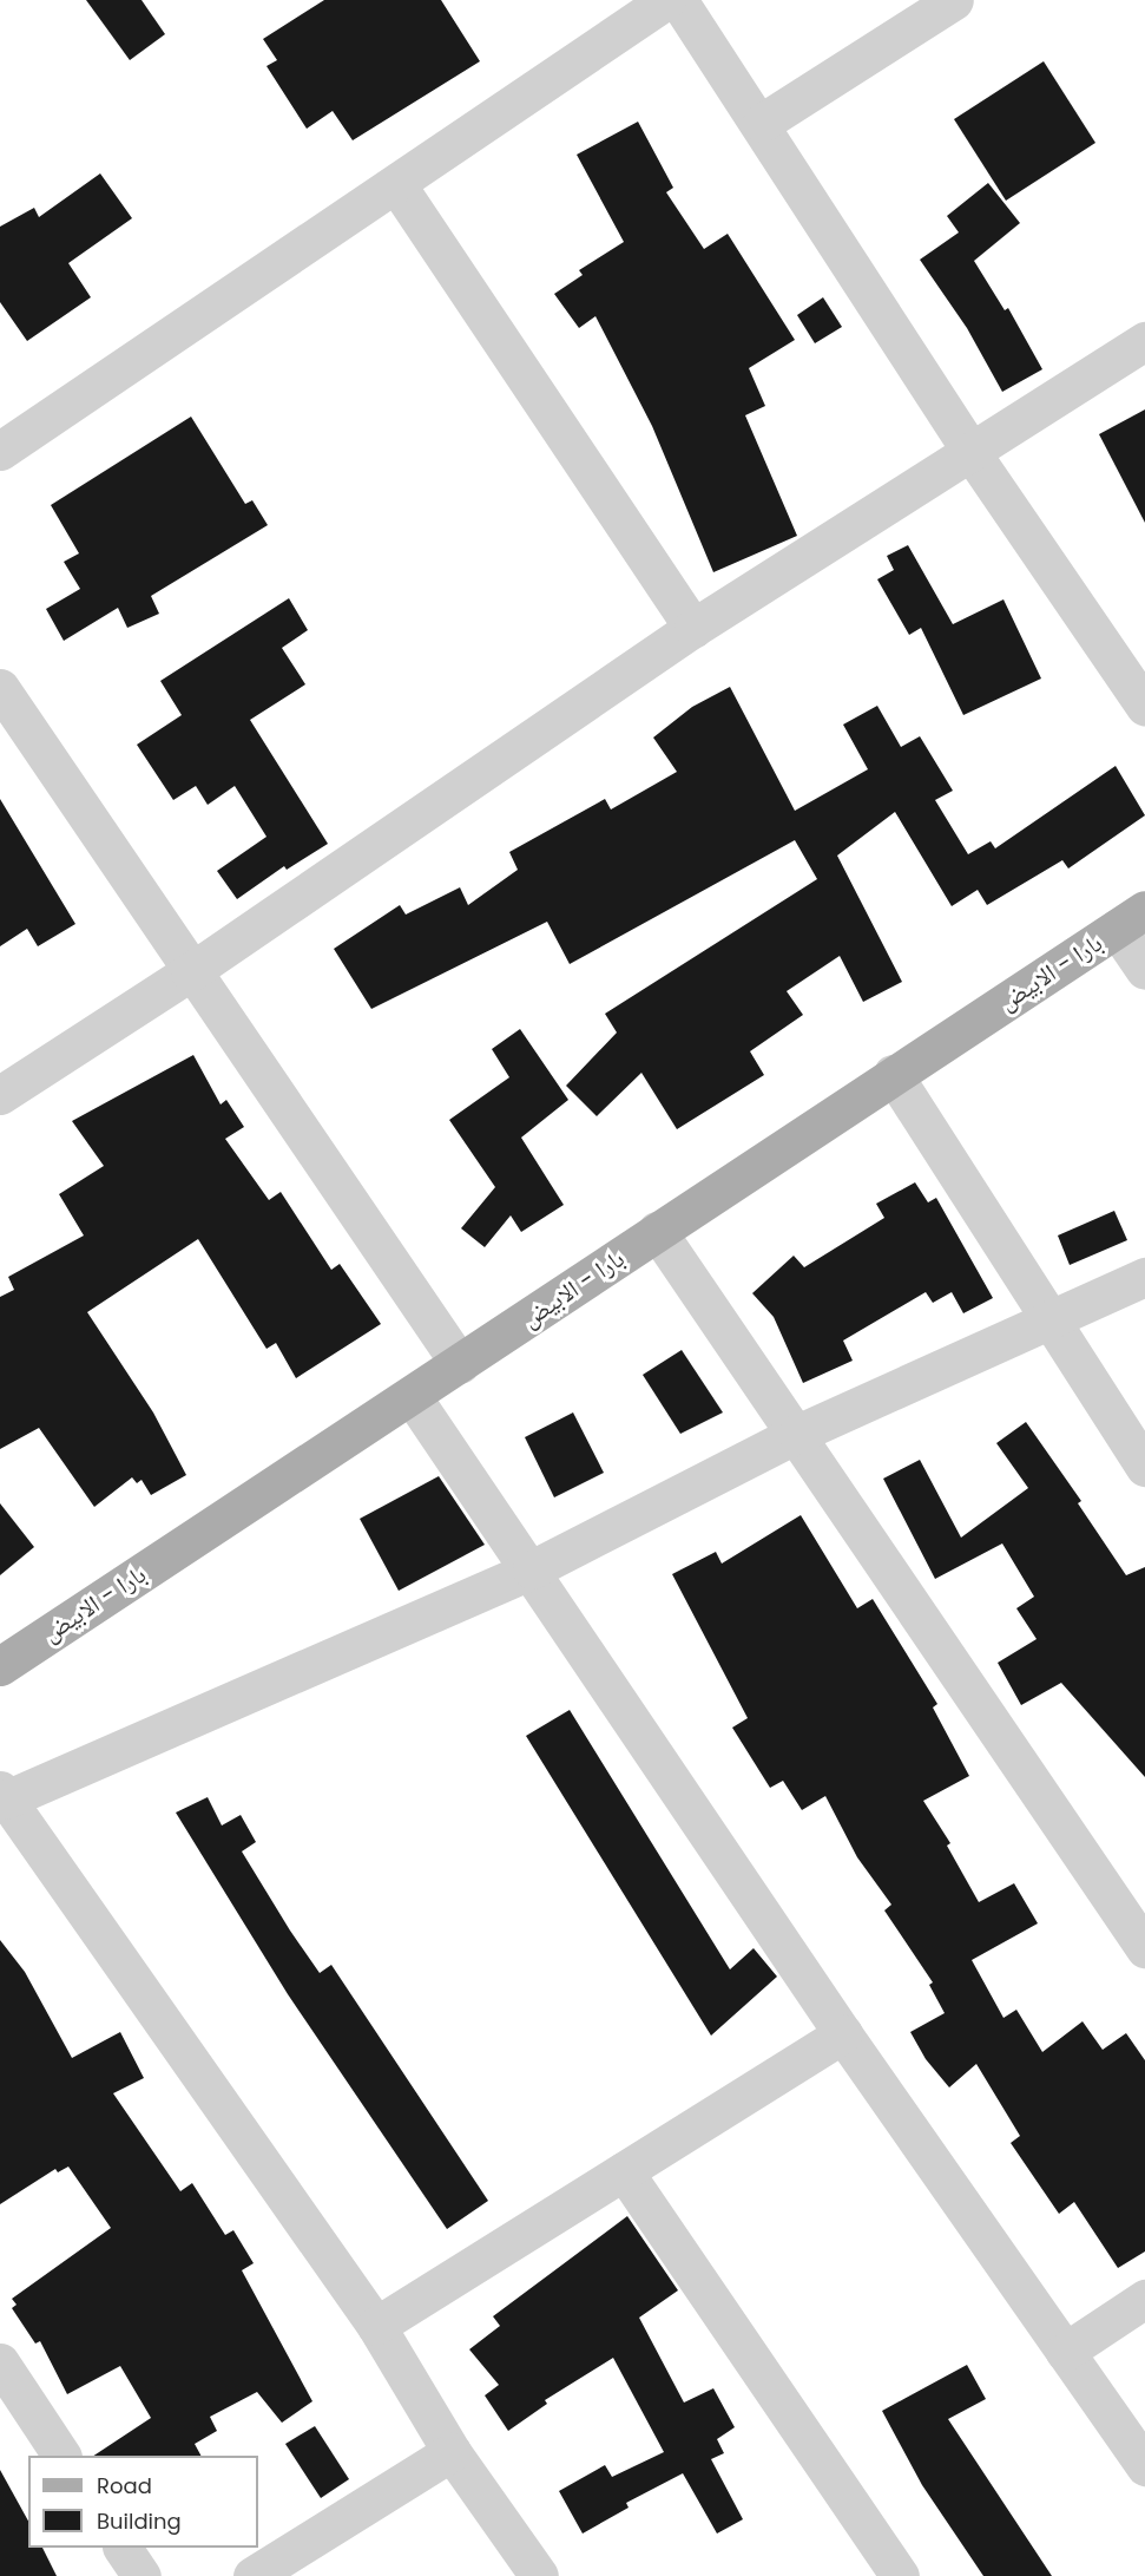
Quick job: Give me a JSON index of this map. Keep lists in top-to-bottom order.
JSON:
{
  "streets": {
    "main road": ["بارا - الابيض"]
  },
  "legend": ["Road", "Building"]
}
